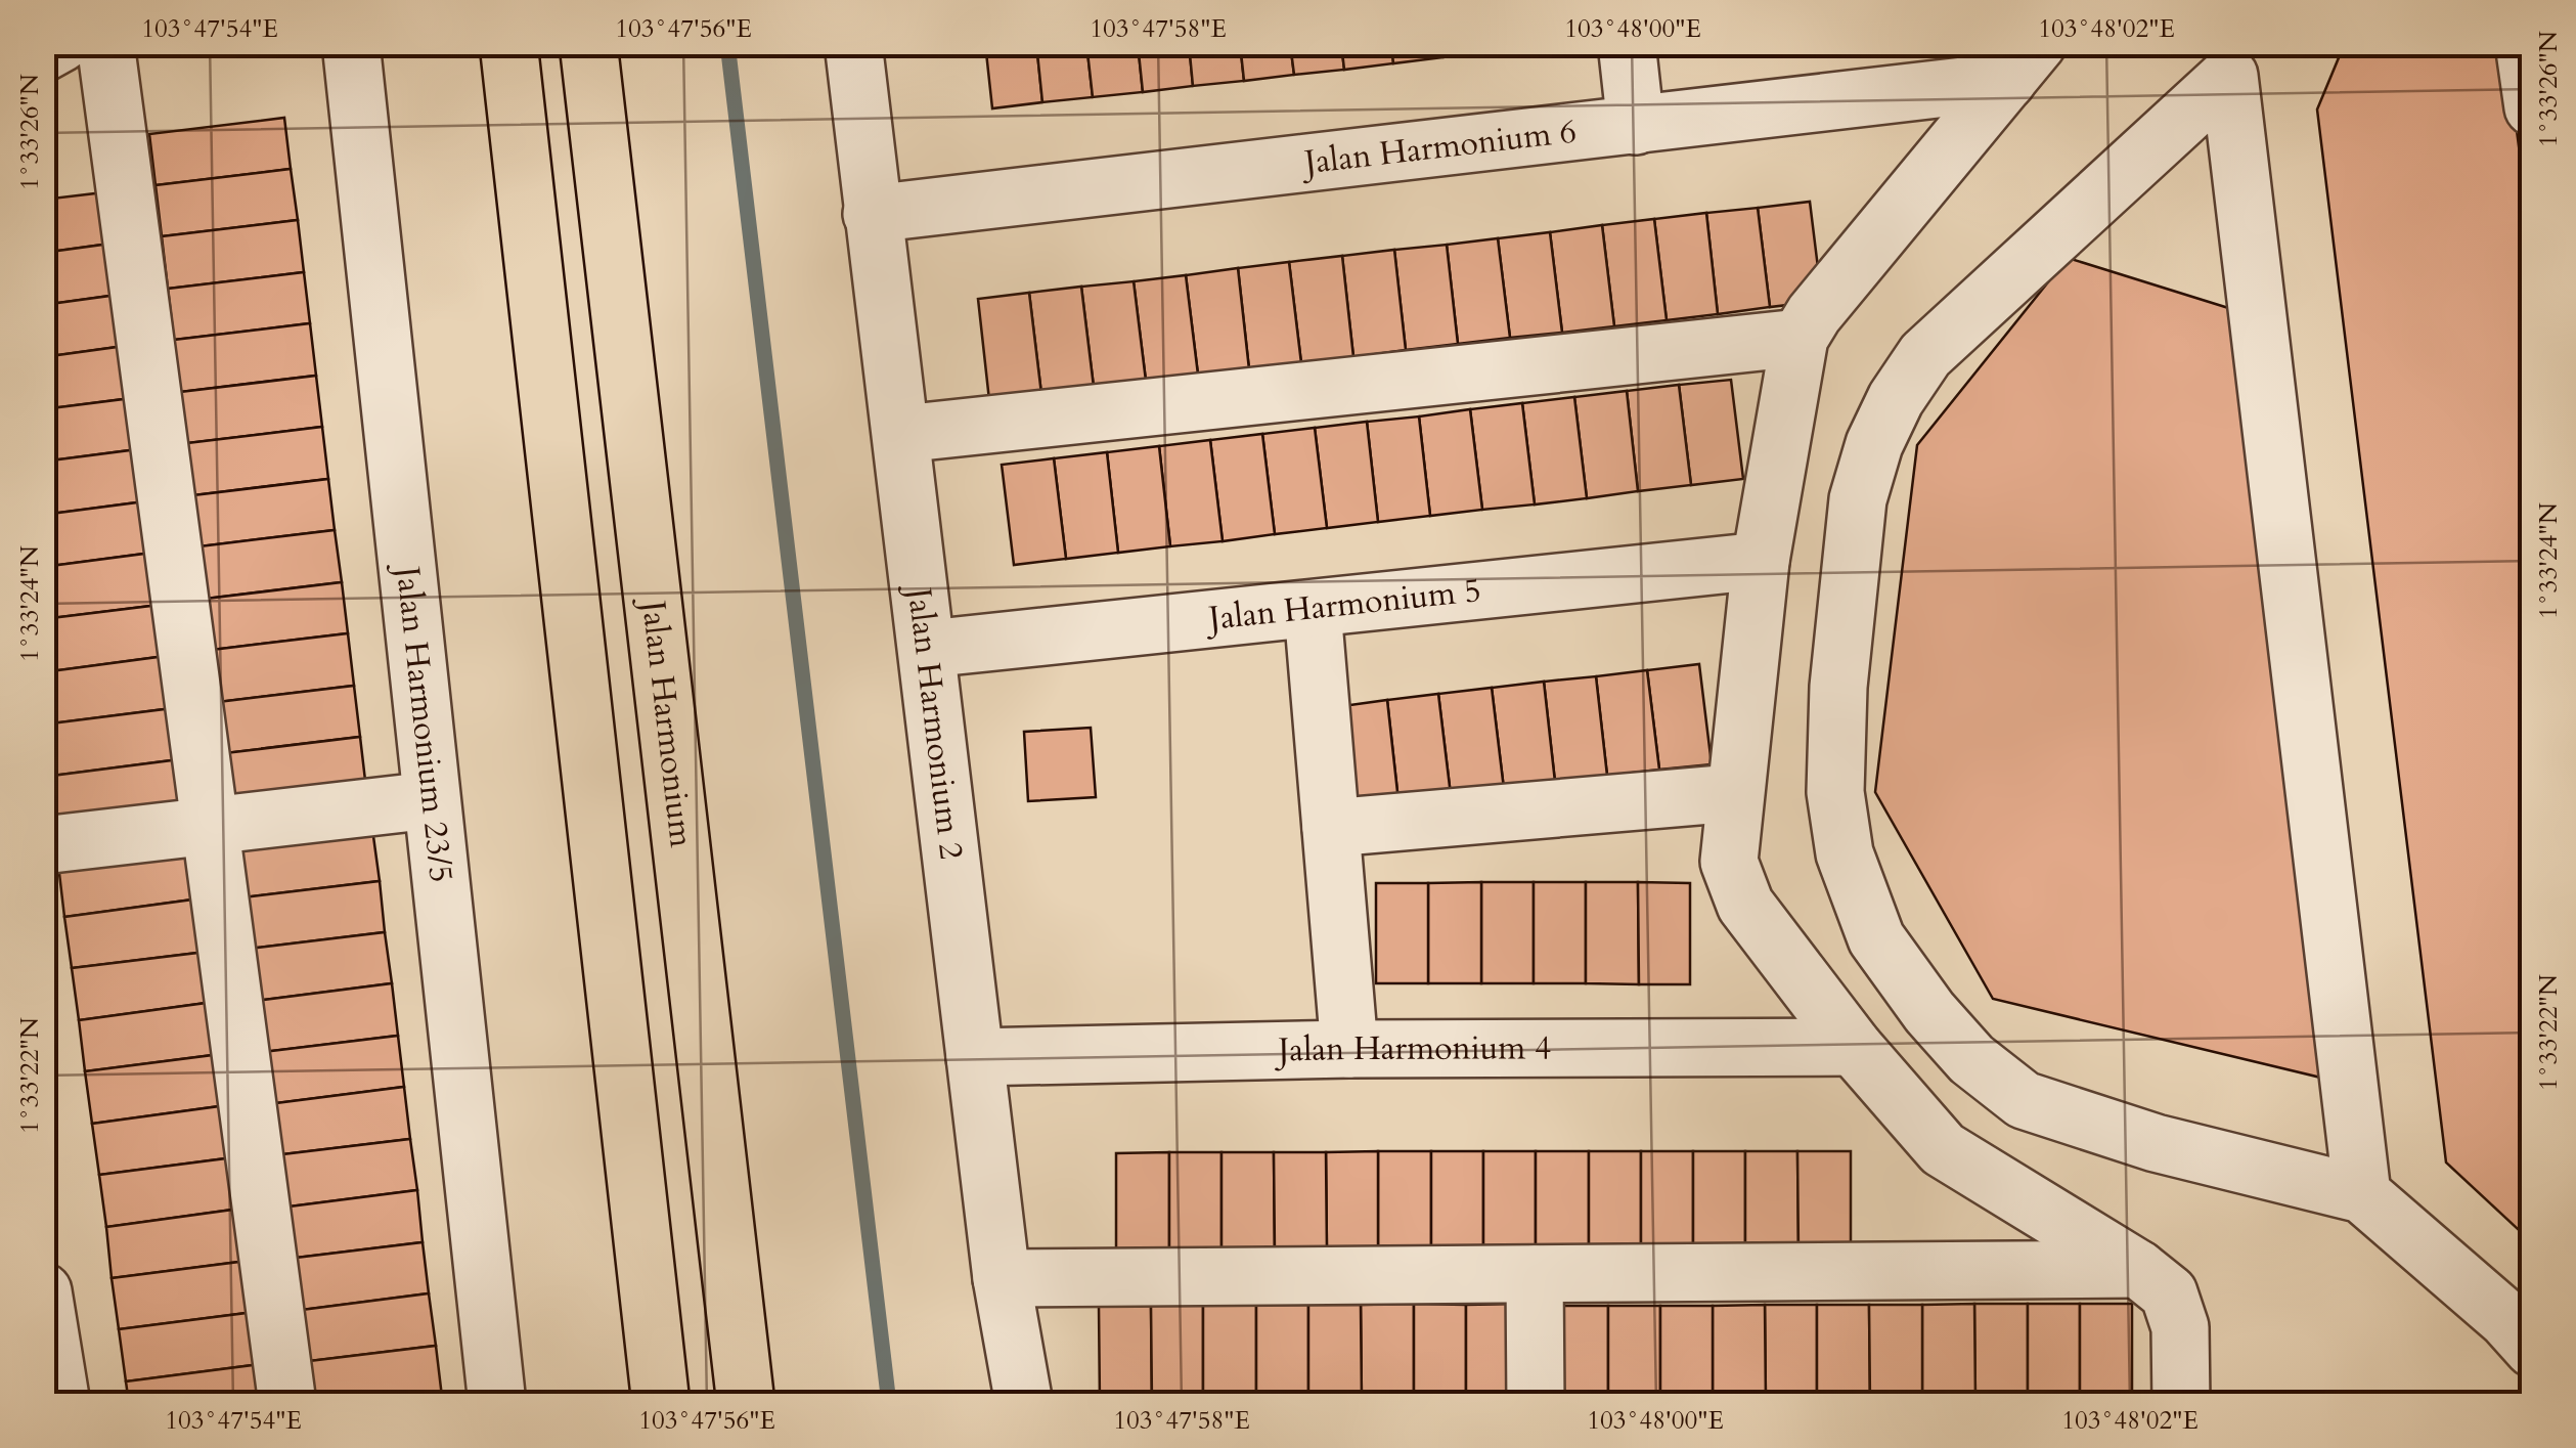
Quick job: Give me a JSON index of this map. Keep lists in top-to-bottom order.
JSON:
{
  "streets": {
    "main road": ["Jalan Harmonium"],
    "street": [
      "Jalan Harmonium 6",
      "Jalan Harmonium 5",
      "Jalan Harmonium 23/5",
      "Jalan Harmonium 2",
      "Jalan Harmonium 4"
    ]
  },
  "crossings": [
    ["Jalan Harmonium 6", "Jalan Harmonium 2"],
    ["Jalan Harmonium 5", "Jalan Harmonium 2"],
    ["Jalan Harmonium 2", "Jalan Harmonium 4"]
  ],
  "coordinates": [
    "103°47'54\"E",
    "103°47'56\"E",
    "103°47'58\"E",
    "103°48'00\"E",
    "103°48'02\"E",
    "1°33'26\"N",
    "1°33'24\"N",
    "1°33'22\"N"
  ]
}
